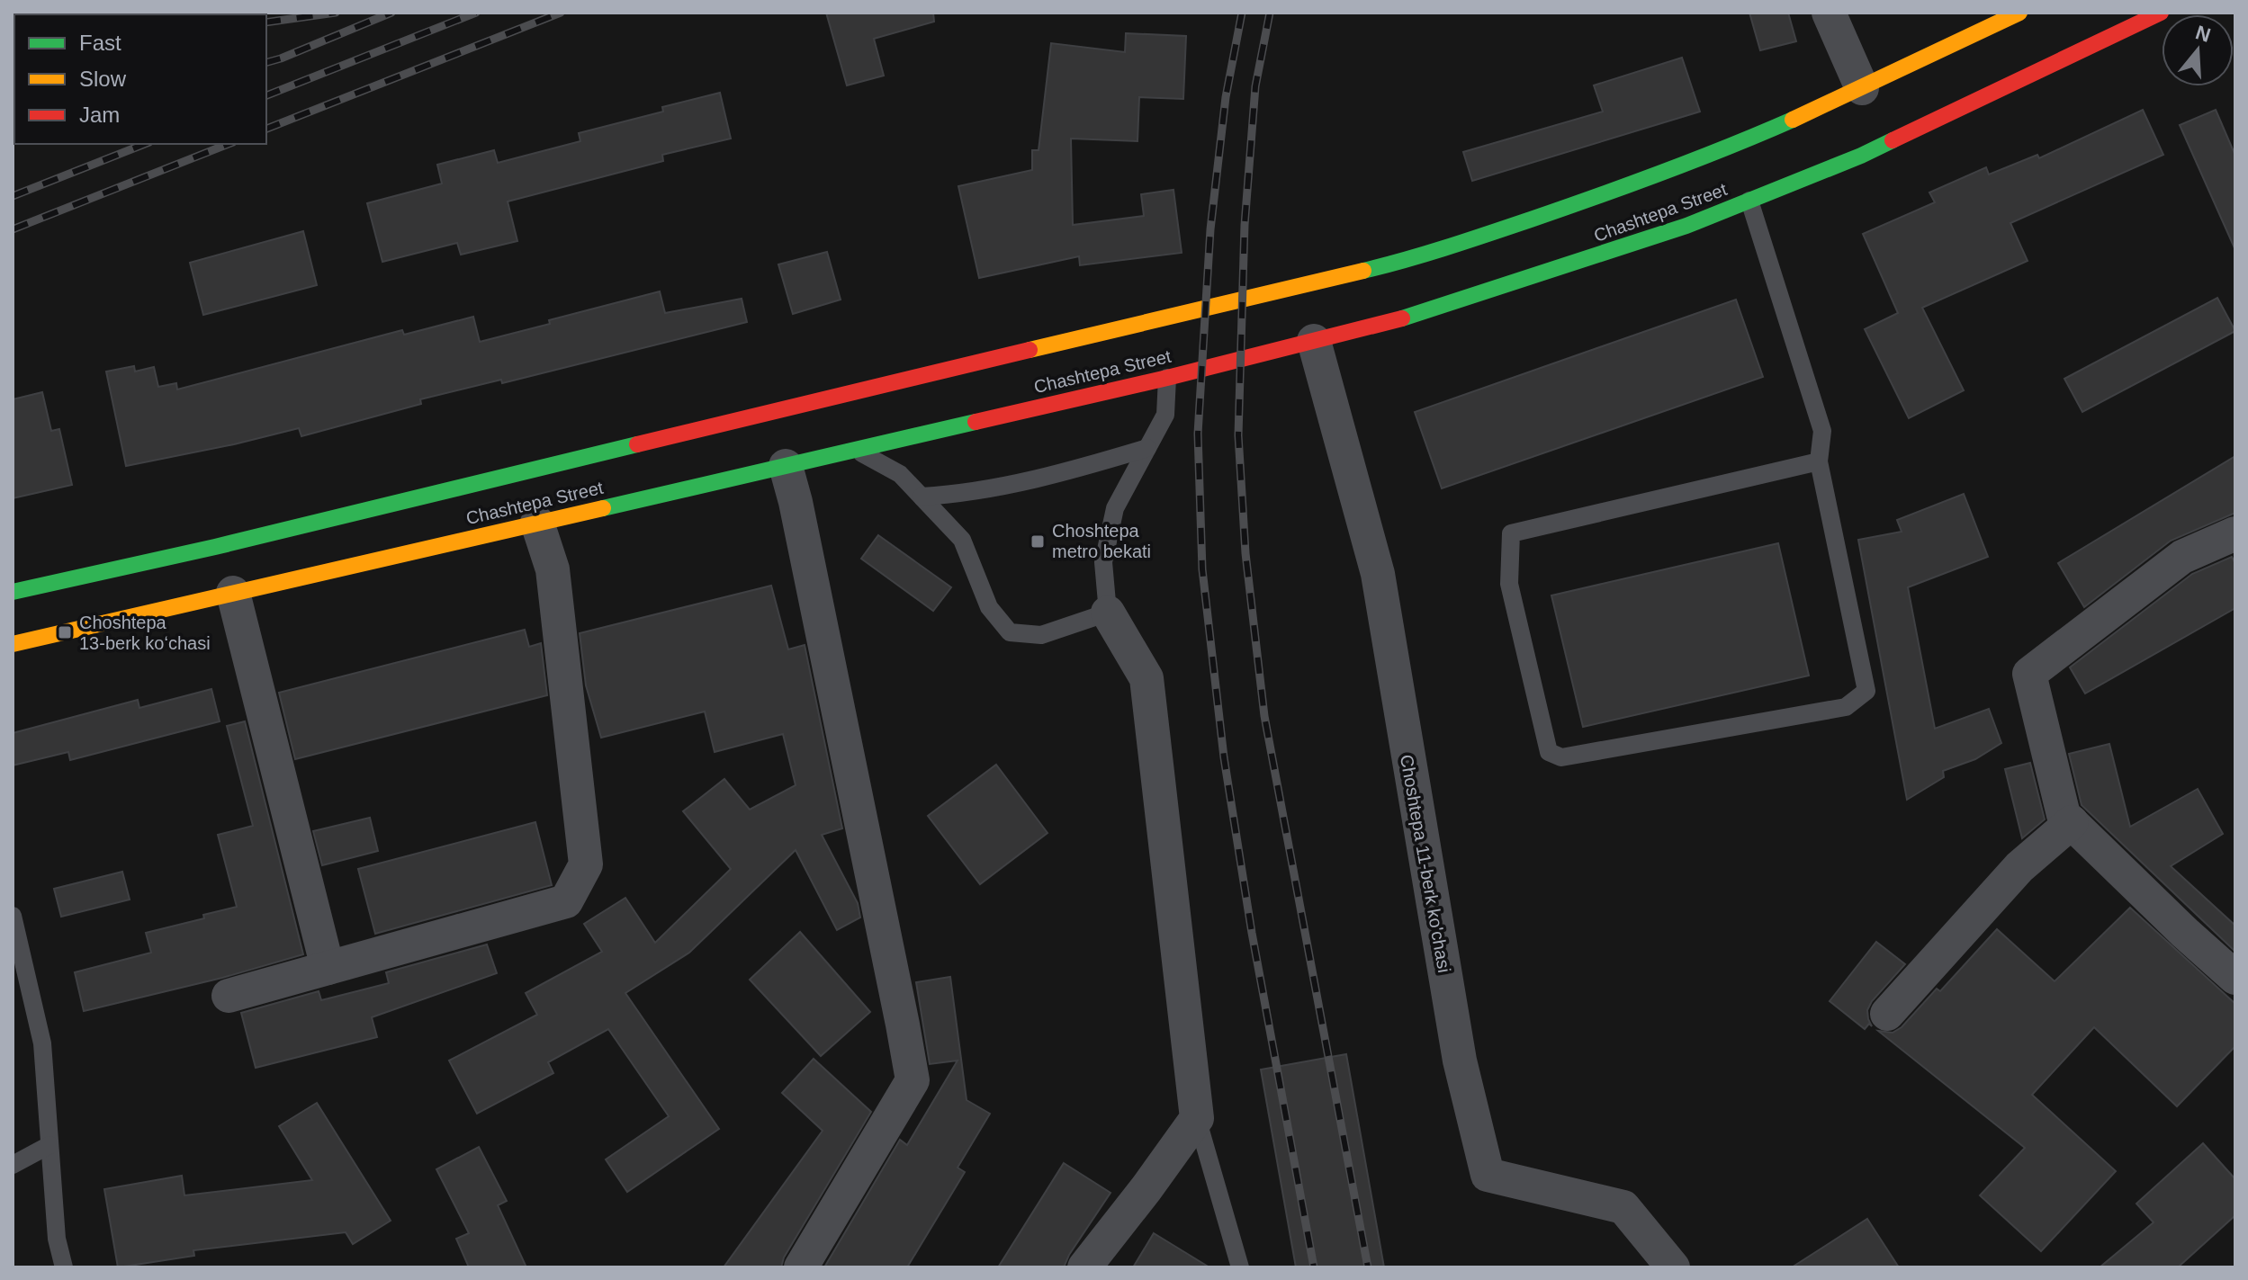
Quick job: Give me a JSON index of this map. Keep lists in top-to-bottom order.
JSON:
{
  "streets": {
    "main road": ["Chashtepa Street"],
    "street": ["Choshtepa 11-berk ko'chasi"]
  },
  "crossings": [
    ["Chashtepa Street", "Choshtepa 11-berk ko'chasi"]
  ],
  "places": {
    "transit": ["Choshtepa metro bekati", "Choshtepa 13-berk koʻchasi"]
  },
  "legend": ["Fast", "Slow", "Jam"],
  "north": "top"
}
